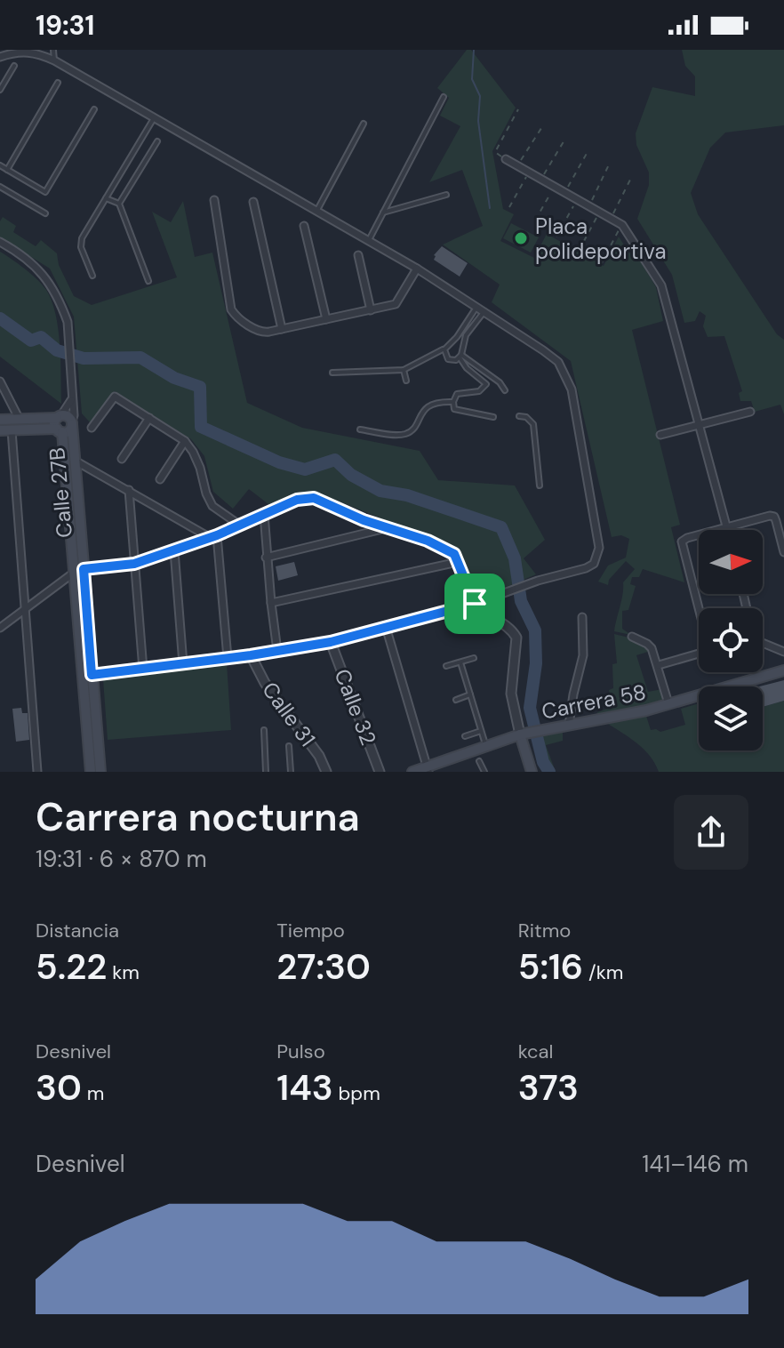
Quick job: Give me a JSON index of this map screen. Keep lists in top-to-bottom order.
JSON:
{
  "streets": {
    "main road": ["Calle 27B", "Carrera 58"],
    "street": ["Calle 32", "Calle 31"]
  },
  "places": ["Placa polideportiva"],
  "north": "right",
  "page": {
    "status": "19:31",
    "heading": ["Carrera nocturna", "19:31 · 6 × 870 m"],
    "stats": [
      ["Distancia", "5.22 km"],
      ["Tiempo", "27:30"],
      ["Ritmo", "5:16 /km"],
      ["Desnivel", "30 m"],
      ["Pulso", "143 bpm"],
      ["kcal", "373"]
    ],
    "chart": ["Desnivel", "141–146 m"]
  }
}
